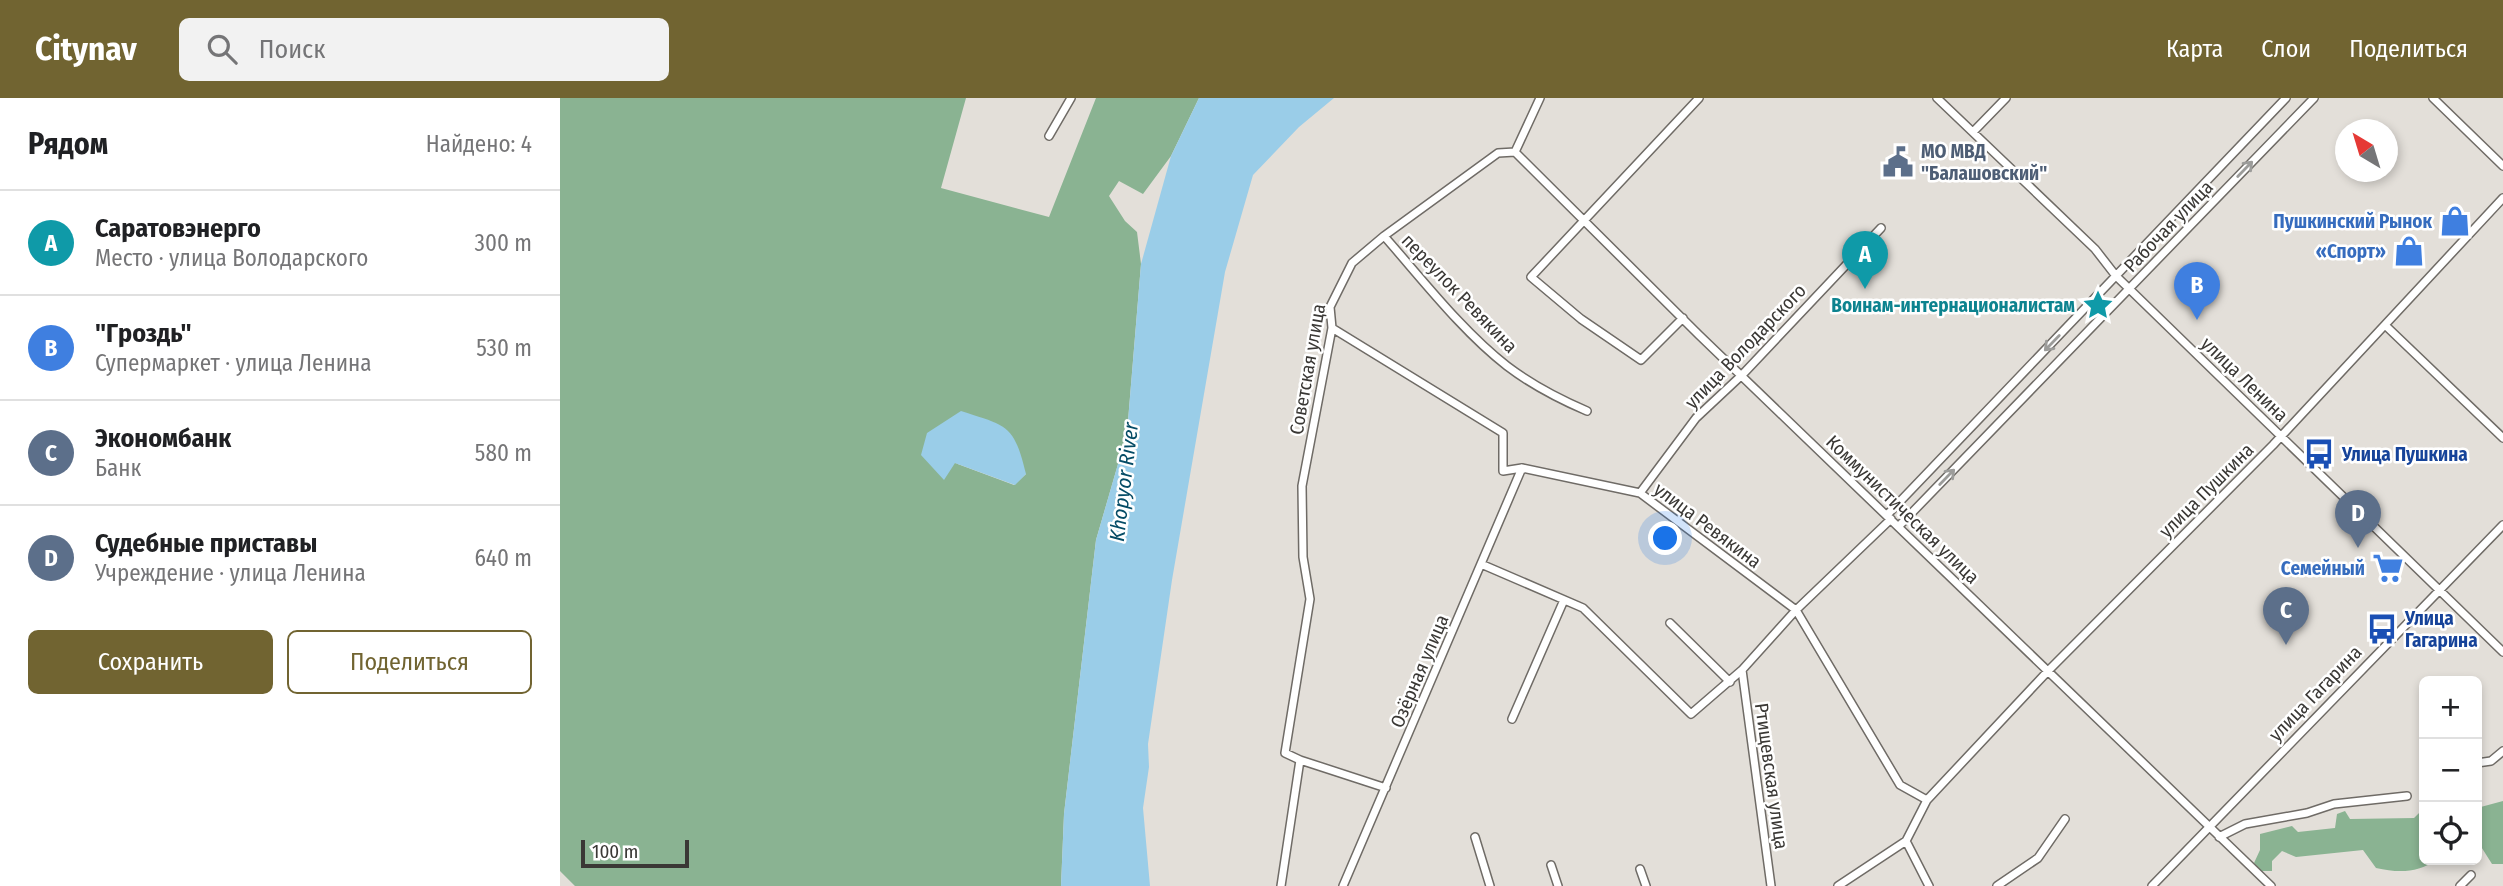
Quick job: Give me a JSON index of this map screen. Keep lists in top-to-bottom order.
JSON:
{
  "streets": {
    "street": [
      "Рабочая улица",
      "переулок Ревякина",
      "улица Володарского",
      "Советская улица",
      "улица Ленина",
      "улица Пушкина",
      "Коммунистическая улица",
      "улица Ревякина",
      "Озёрная улица",
      "улица Гагарина",
      "Ртищевская улица"
    ]
  },
  "crossings": [
    ["Рабочая улица", "улица Ленина"],
    ["Рабочая улица", "Коммунистическая улица"],
    ["переулок Ревякина", "Советская улица"],
    ["улица Володарского", "Коммунистическая улица"],
    ["улица Володарского", "улица Ревякина"],
    ["Советская улица", "Коммунистическая улица"],
    ["Советская улица", "улица Ревякина"],
    ["улица Ленина", "улица Пушкина"],
    ["улица Ленина", "улица Гагарина"],
    ["улица Пушкина", "Коммунистическая улица"],
    ["улица Пушкина", "улица Ревякина"],
    ["Коммунистическая улица", "улица Гагарина"],
    ["улица Ревякина", "Озёрная улица"]
  ],
  "water": ["Khopyor River"],
  "places": {
    "public building": ["МО МВД \"Балашовский\""],
    "shop": ["Пушкинский Рынок", "«Спорт»"],
    "place": ["Воинам-интернационалистам"],
    "bus stop": ["Улица Пушкина", "Улица Гагарина"],
    "supermarket": ["Семейный"]
  },
  "scale_bar": "100 m",
  "north": "top left",
  "page": {
    "header": "Citynav",
    "search": "Поиск",
    "nav": ["Карта", "Слои", "Поделиться"],
    "heading": ["Рядом", "Найдено: 4"],
    "list": [
      {
        "mark": "A",
        "name": "Саратовэнерго",
        "note": "Место · улица Володарского",
        "value": "300 m"
      },
      {
        "mark": "B",
        "name": "\"Гроздь\"",
        "note": "Супермаркет · улица Ленина",
        "value": "530 m"
      },
      {
        "mark": "C",
        "name": "Экономбанк",
        "note": "Банк",
        "value": "580 m"
      },
      {
        "mark": "D",
        "name": "Судебные приставы",
        "note": "Учреждение · улица Ленина",
        "value": "640 m"
      }
    ],
    "pins": [
      "A",
      "B",
      "D",
      "C"
    ],
    "buttons": ["Сохранить", "Поделиться"],
    "map_buttons": ["+", "−"],
    "scale": "100 m"
  }
}
